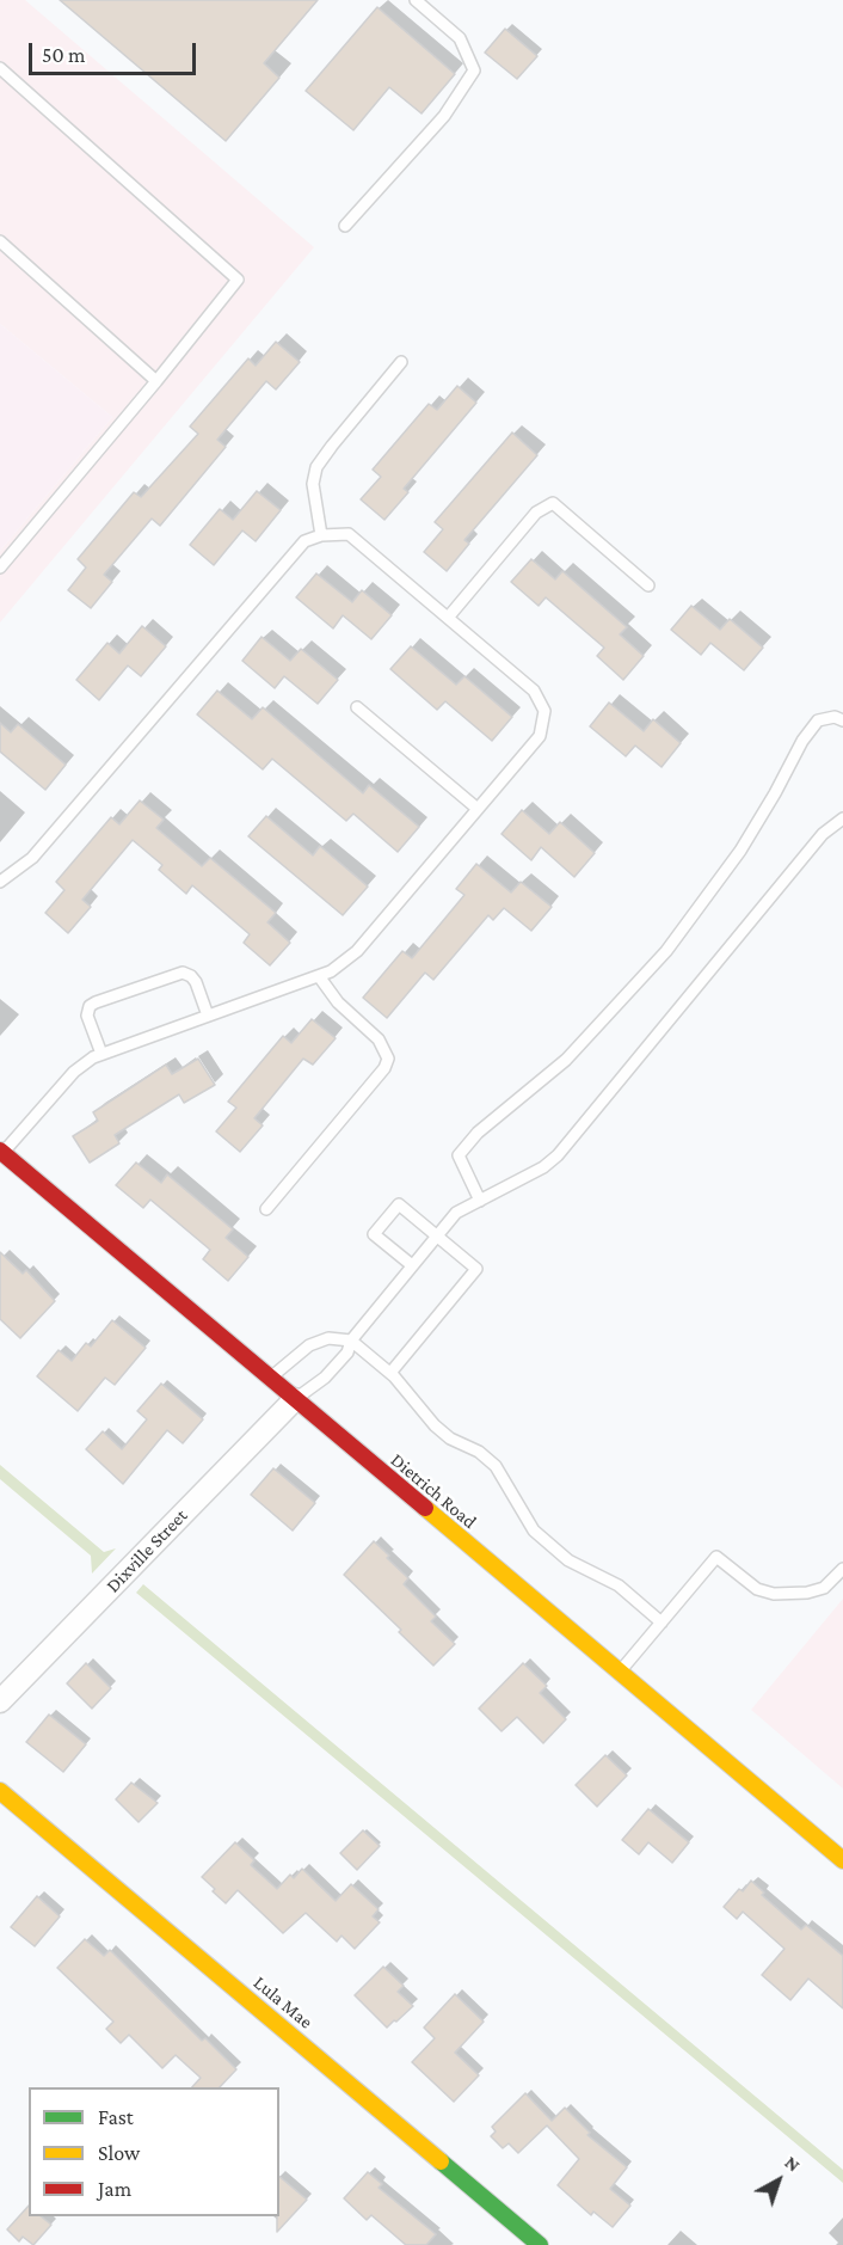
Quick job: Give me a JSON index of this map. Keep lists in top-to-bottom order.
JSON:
{
  "streets": {
    "street": ["Dietrich Road", "Dixville Street", "Lula Mae"]
  },
  "crossings": [
    ["Dietrich Road", "Dixville Street"]
  ],
  "legend": ["Fast", "Slow", "Jam"],
  "scale_bar": "50 m",
  "north": "top right"
}
